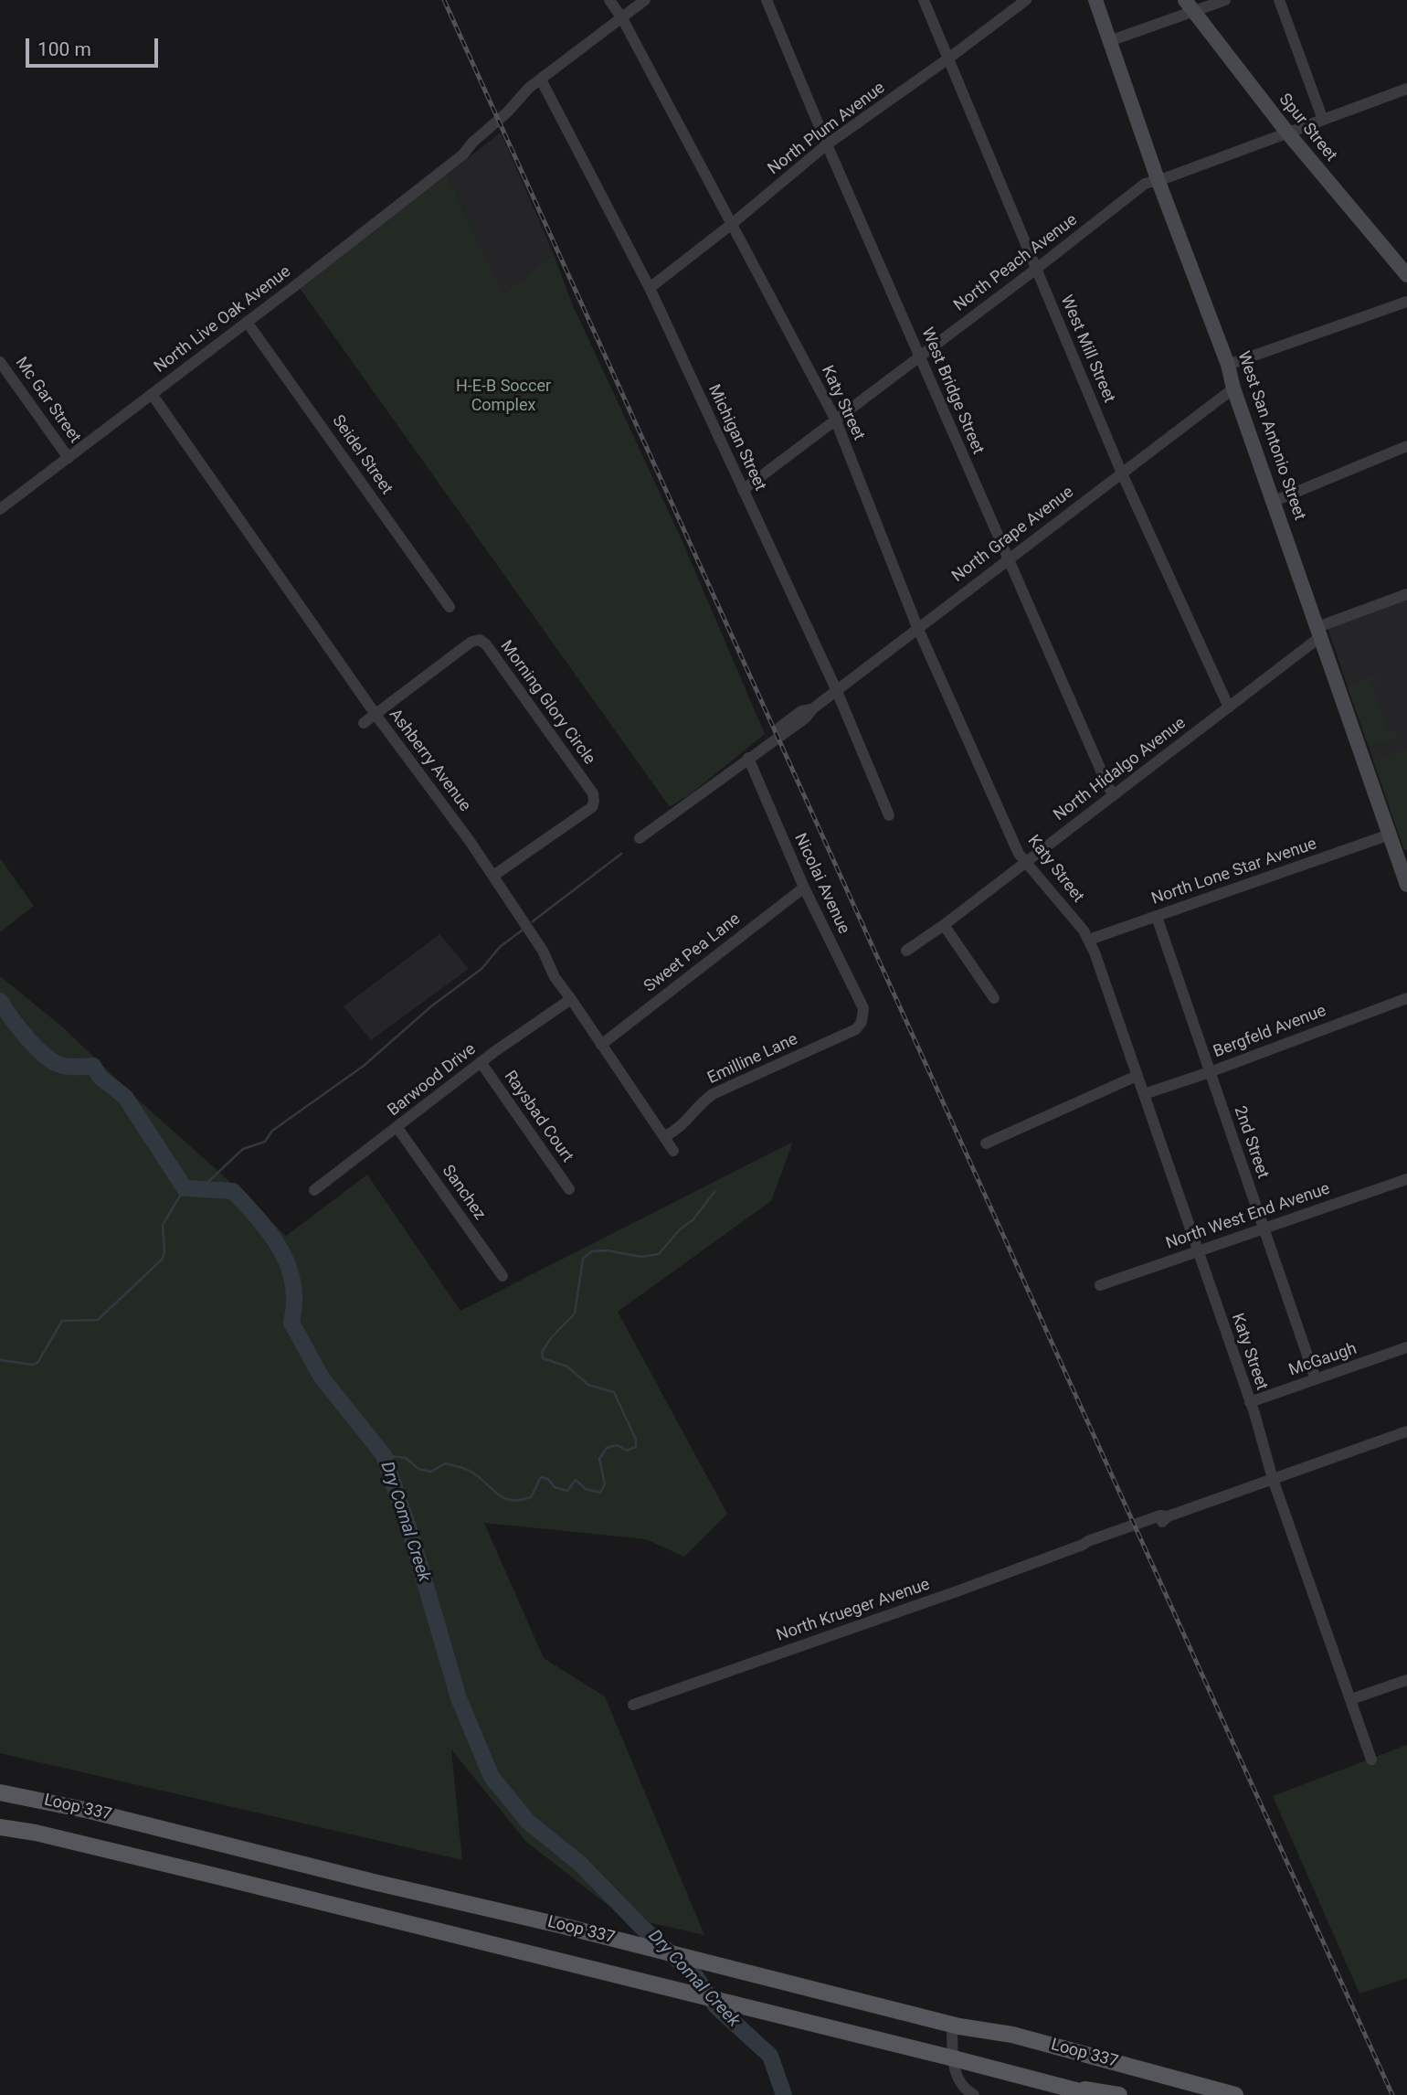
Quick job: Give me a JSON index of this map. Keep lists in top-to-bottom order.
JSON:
{
  "streets": {
    "main road": ["Loop 337"],
    "street": [
      "Spur Street",
      "North Plum Avenue",
      "North Peach Avenue",
      "North Live Oak Avenue",
      "West Mill Street",
      "West Bridge Street",
      "Mc Gar Street",
      "Katy Street",
      "West San Antonio Street",
      "Michigan Street",
      "Seidel Street",
      "North Grape Avenue",
      "Morning Glory Circle",
      "Ashberry Avenue",
      "North Hidalgo Avenue",
      "North Lone Star Avenue",
      "Nicolai Avenue",
      "Sweet Pea Lane",
      "Bergfeld Avenue",
      "Emilline Lane",
      "Barwood Drive",
      "Raysbad Court",
      "2nd Street",
      "Sanchez",
      "North West End Avenue",
      "McGaugh",
      "North Krueger Avenue"
    ]
  },
  "crossings": [
    ["Spur Street", "North Peach Avenue"],
    ["North Plum Avenue", "West Mill Street"],
    ["North Plum Avenue", "West Bridge Street"],
    ["North Plum Avenue", "Katy Street"],
    ["North Plum Avenue", "Michigan Street"],
    ["North Peach Avenue", "West Mill Street"],
    ["North Peach Avenue", "West Bridge Street"],
    ["North Peach Avenue", "Katy Street"],
    ["North Peach Avenue", "West San Antonio Street"],
    ["North Peach Avenue", "Michigan Street"],
    ["North Live Oak Avenue", "Mc Gar Street"],
    ["North Live Oak Avenue", "Katy Street"],
    ["North Live Oak Avenue", "Michigan Street"],
    ["North Live Oak Avenue", "Seidel Street"],
    ["North Live Oak Avenue", "Ashberry Avenue"],
    ["West Mill Street", "North Grape Avenue"],
    ["West Mill Street", "North Hidalgo Avenue"],
    ["West Bridge Street", "North Grape Avenue"],
    ["West Bridge Street", "North Hidalgo Avenue"],
    ["Katy Street", "North Grape Avenue"],
    ["Katy Street", "North Hidalgo Avenue"],
    ["Katy Street", "North Lone Star Avenue"],
    ["Katy Street", "Bergfeld Avenue"],
    ["Katy Street", "North West End Avenue"],
    ["Katy Street", "McGaugh"],
    ["Katy Street", "North Krueger Avenue"],
    ["West San Antonio Street", "North Grape Avenue"],
    ["West San Antonio Street", "North Hidalgo Avenue"],
    ["West San Antonio Street", "North Lone Star Avenue"],
    ["Michigan Street", "North Grape Avenue"],
    ["North Grape Avenue", "Nicolai Avenue"],
    ["Morning Glory Circle", "Ashberry Avenue"],
    ["Ashberry Avenue", "Sweet Pea Lane"],
    ["Ashberry Avenue", "Emilline Lane"],
    ["Ashberry Avenue", "Barwood Drive"],
    ["North Lone Star Avenue", "2nd Street"],
    ["Nicolai Avenue", "Sweet Pea Lane"],
    ["Nicolai Avenue", "Emilline Lane"],
    ["Bergfeld Avenue", "2nd Street"],
    ["Barwood Drive", "Raysbad Court"],
    ["Barwood Drive", "Sanchez"],
    ["2nd Street", "North West End Avenue"],
    ["2nd Street", "McGaugh"]
  ],
  "water": ["Dry Comal Creek"],
  "parks": ["H-E-B Soccer Complex"],
  "scale_bar": "100 m"
}
